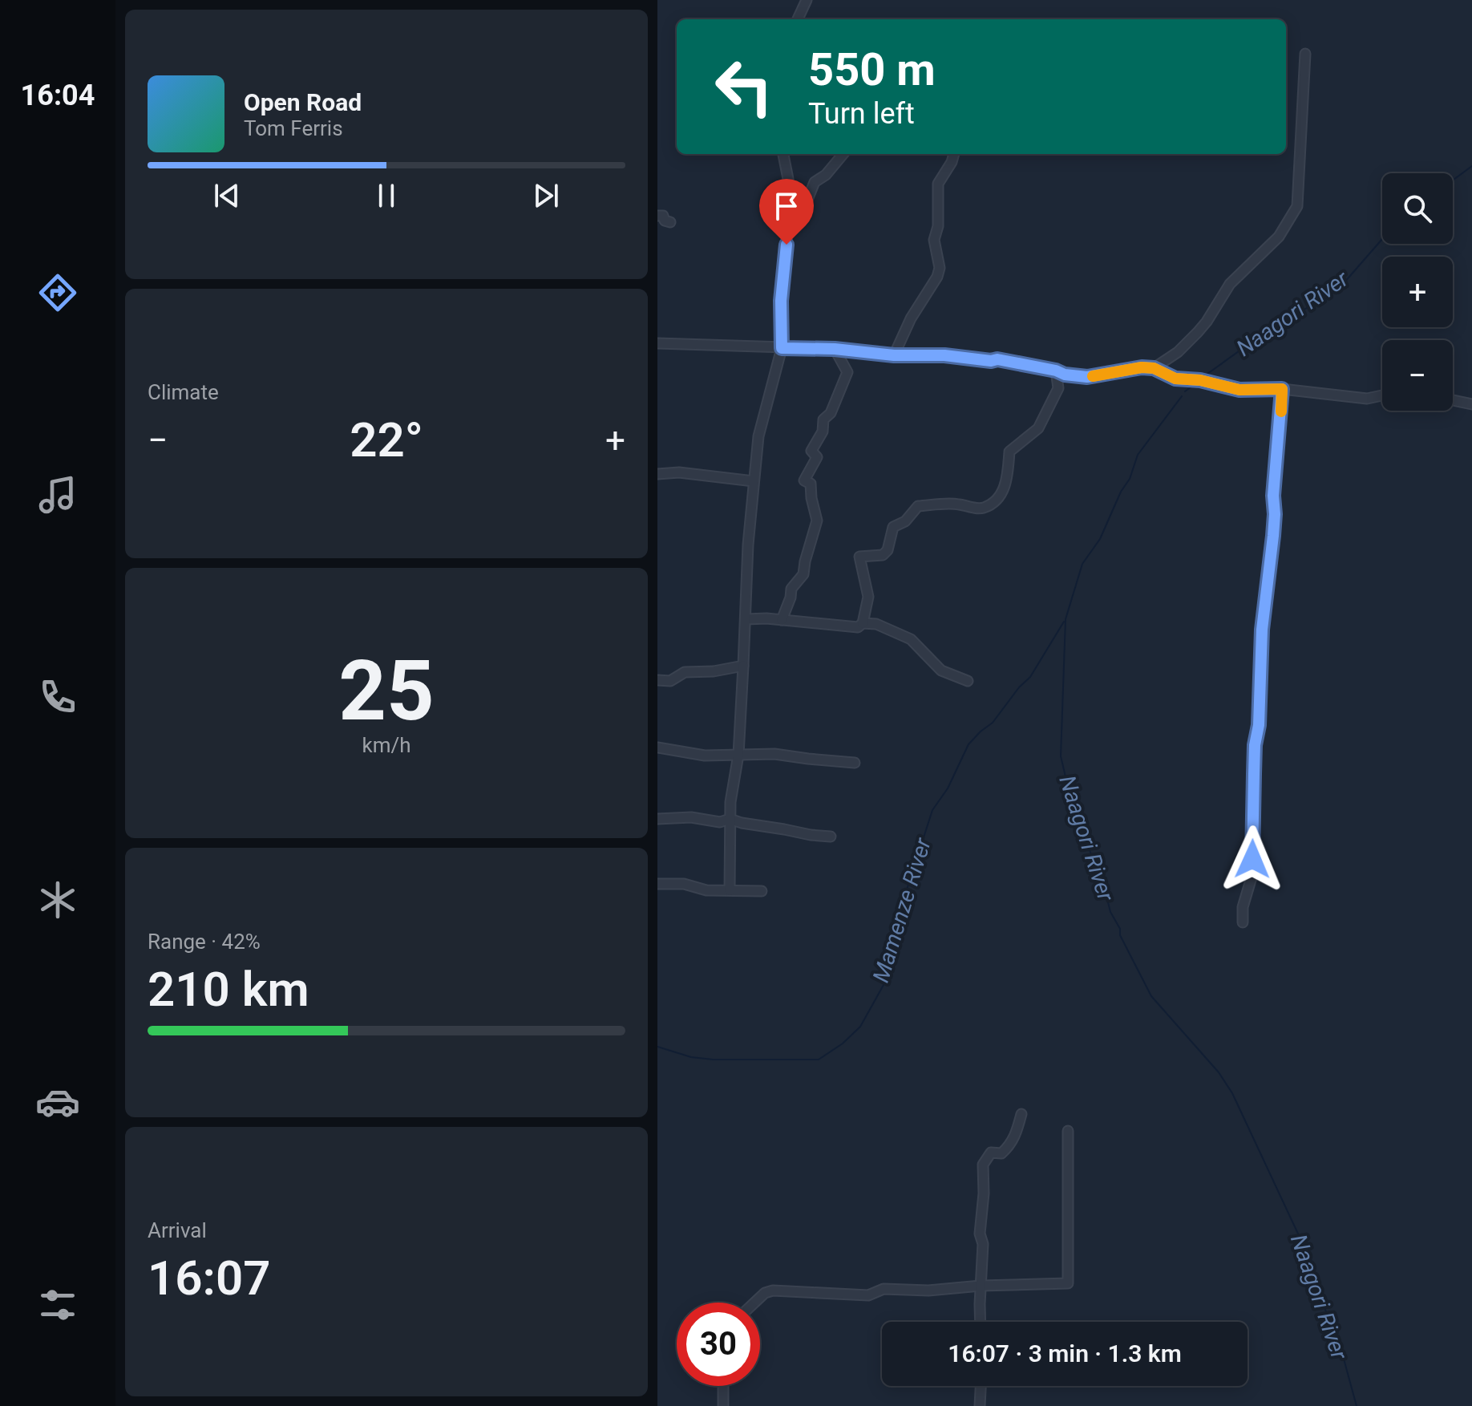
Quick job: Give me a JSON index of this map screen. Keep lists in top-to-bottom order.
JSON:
{
  "water": ["Naagori River", "Mamenze River"],
  "page": {
    "tabs": "16:04",
    "turn": ["550 m", "Turn left"],
    "song": ["Open Road", "Tom Ferris"],
    "map_buttons": ["+", "−"],
    "tile": [
      "Climate",
      ["25", "km/h"],
      ["Range · 42%", "210 km"],
      ["Arrival", "16:07"]
    ],
    "heat": ["−", "22°", "+"],
    "limit": "30",
    "trip": "16:07 · 3 min · 1.3 km"
  }
}
